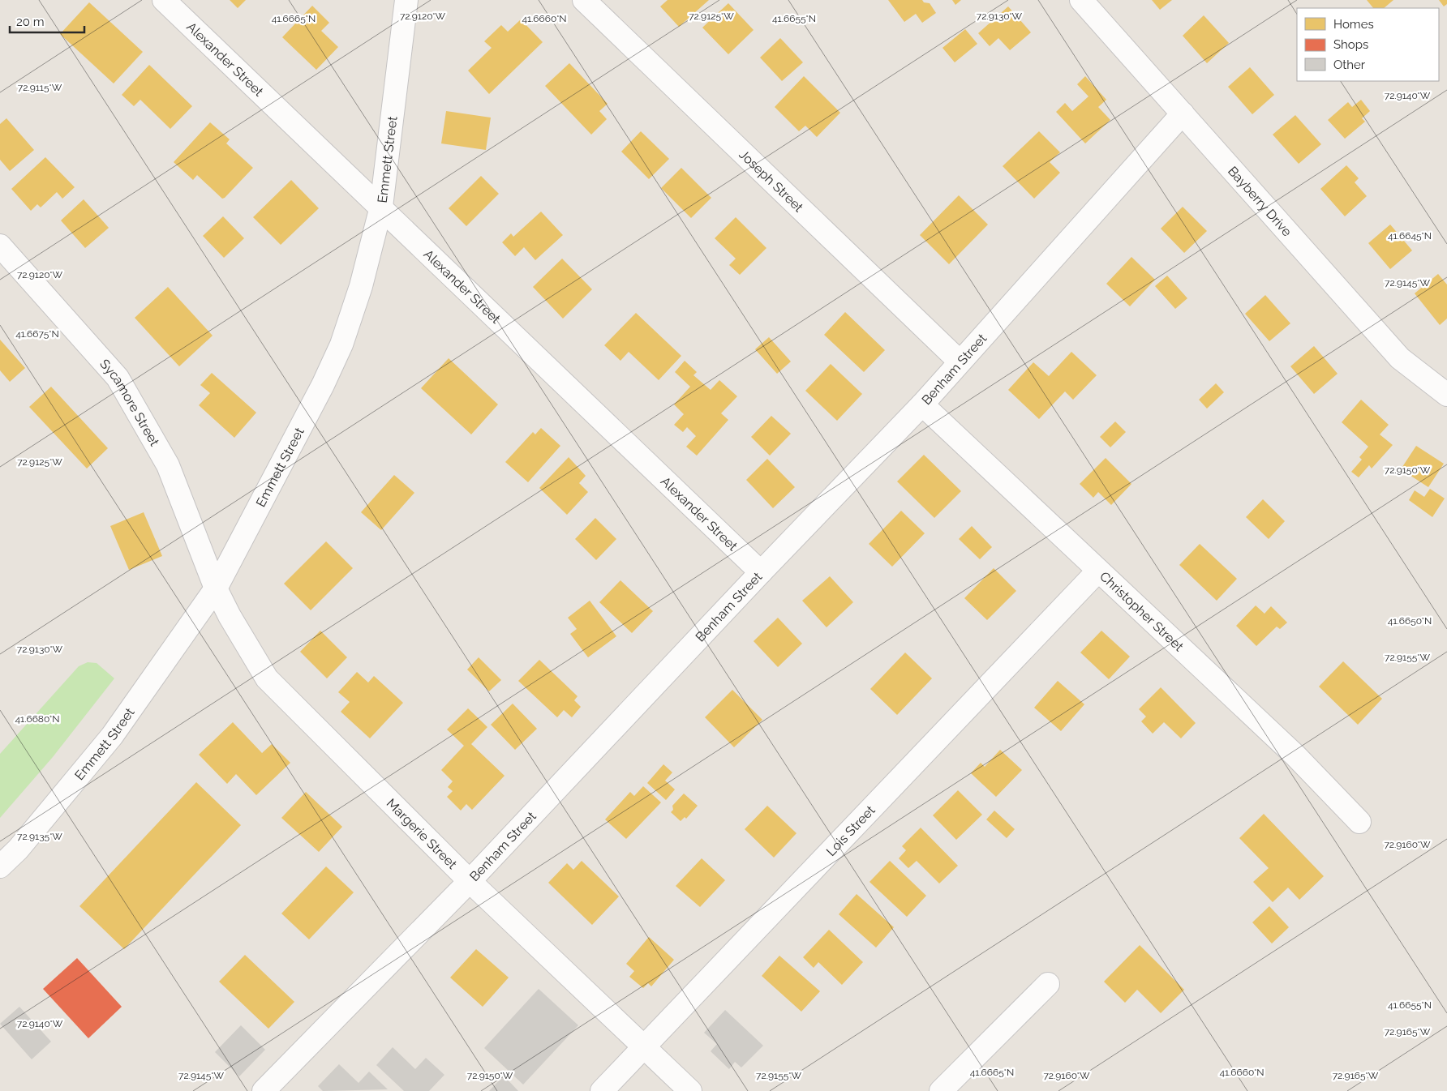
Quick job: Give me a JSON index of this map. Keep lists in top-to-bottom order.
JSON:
{
  "streets": {
    "street": [
      "Alexander Street",
      "Emmett Street",
      "Joseph Street",
      "Bayberry Drive",
      "Benham Street",
      "Sycamore Street",
      "Christopher Street",
      "Lois Street",
      "Margerie Street"
    ]
  },
  "crossings": [
    ["Alexander Street", "Emmett Street"],
    ["Alexander Street", "Benham Street"],
    ["Emmett Street", "Sycamore Street"],
    ["Emmett Street", "Margerie Street"],
    ["Joseph Street", "Benham Street"],
    ["Bayberry Drive", "Benham Street"],
    ["Benham Street", "Christopher Street"],
    ["Benham Street", "Margerie Street"],
    ["Sycamore Street", "Margerie Street"],
    ["Christopher Street", "Lois Street"],
    ["Lois Street", "Margerie Street"]
  ],
  "legend": ["Homes", "Shops", "Other"],
  "scale_bar": "20 m",
  "coordinates": [
    "72.9120°W",
    "72.9125°W",
    "72.9130°W",
    "41.6665°N",
    "41.6660°N",
    "41.6655°N",
    "72.9115°W",
    "72.9140°W",
    "41.6645°N",
    "72.9145°W",
    "41.6675°N",
    "72.9150°W",
    "41.6650°N",
    "72.9155°W",
    "41.6680°N",
    "72.9135°W",
    "72.9160°W",
    "72.9165°W"
  ]
}
